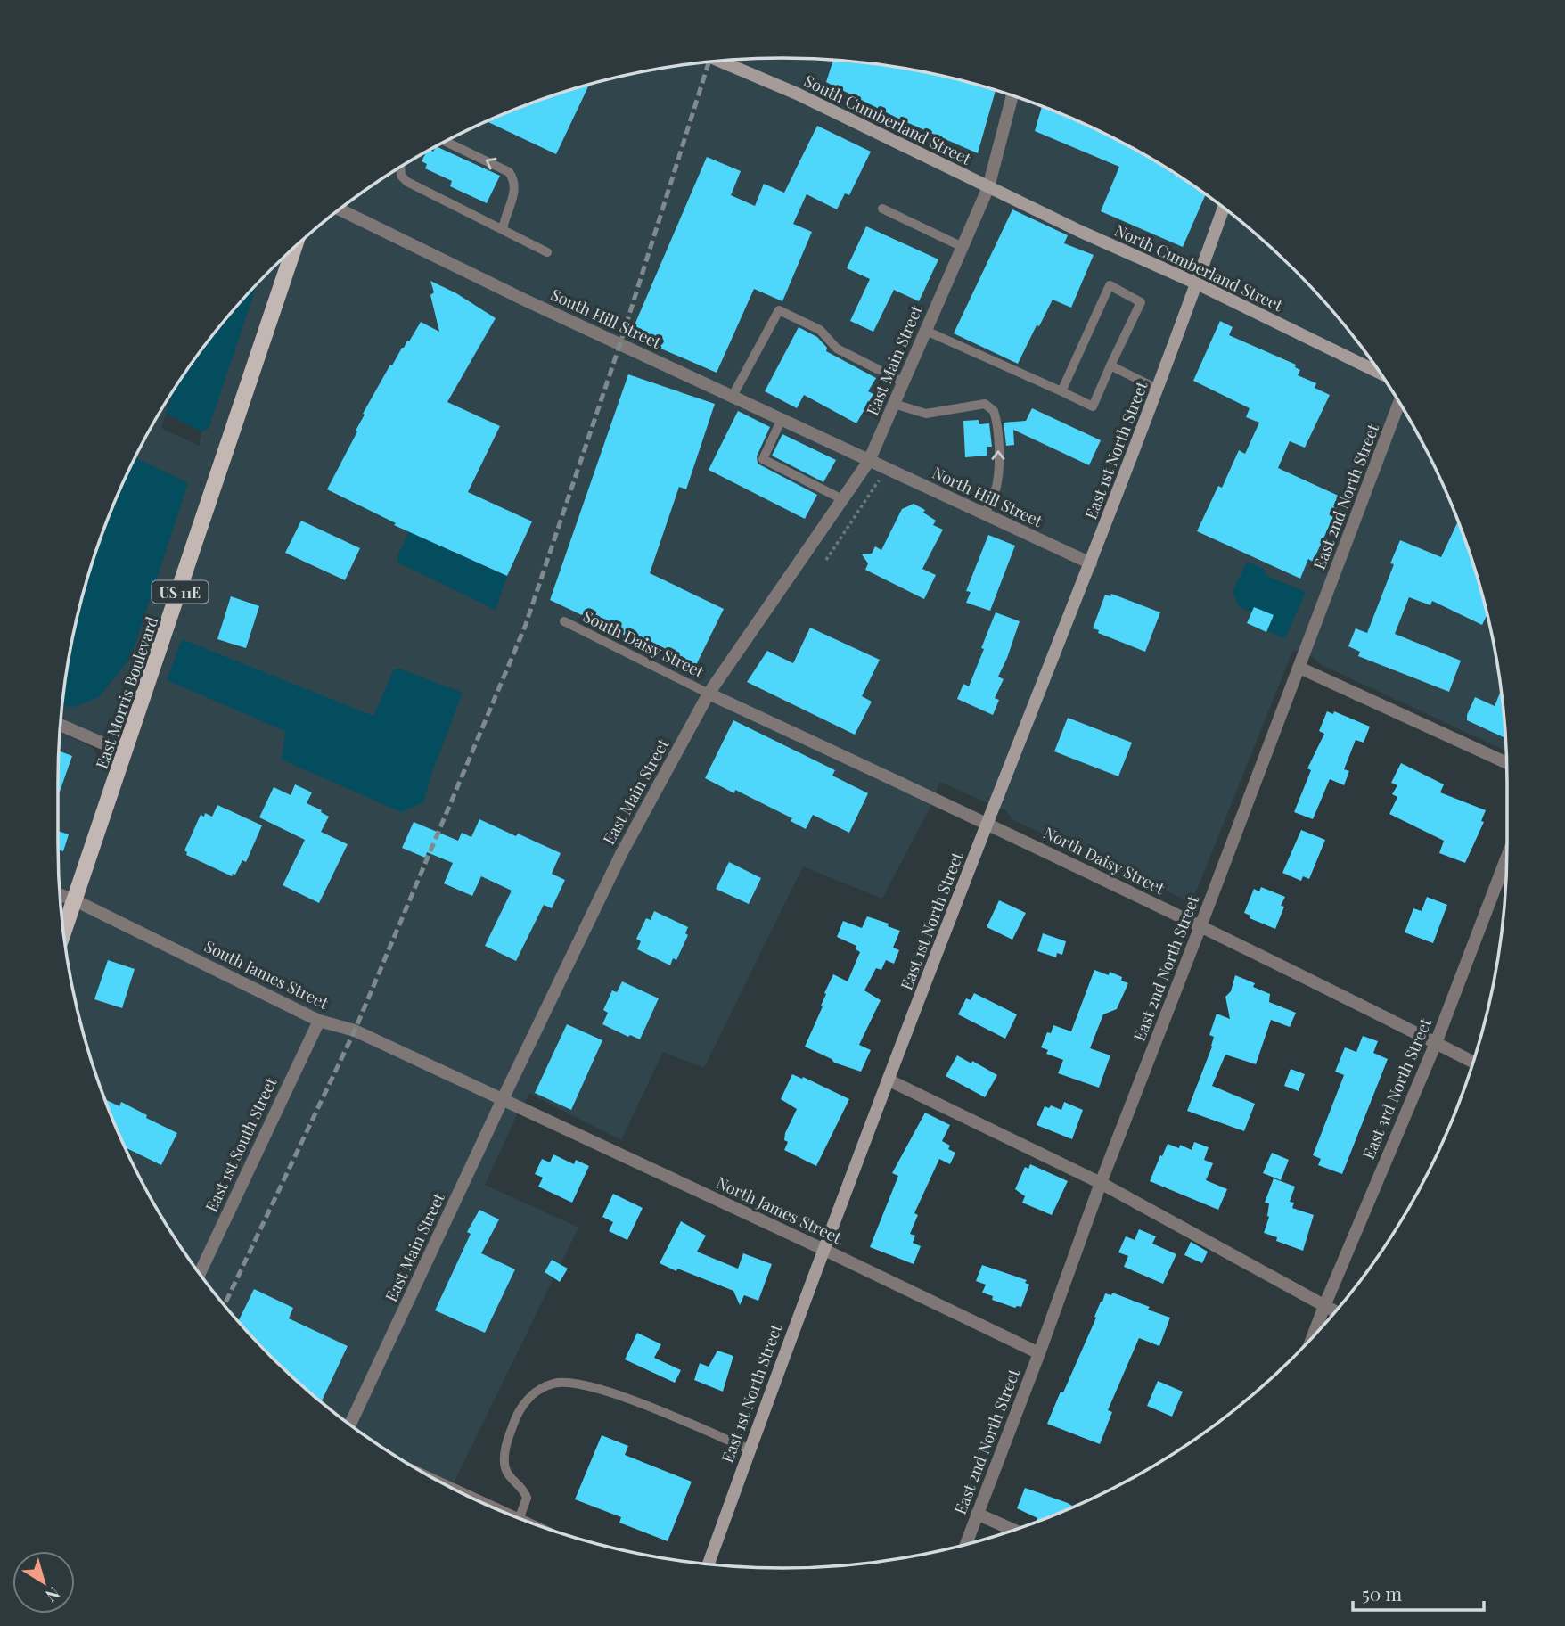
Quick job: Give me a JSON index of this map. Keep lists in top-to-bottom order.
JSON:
{
  "streets": {
    "main road": [
      "South Cumberland Street",
      "North Cumberland Street",
      "East 1st North Street",
      "US 11E",
      "East Morris Boulevard"
    ],
    "street": [
      "South Hill Street",
      "East Main Street",
      "North Hill Street",
      "East 2nd North Street",
      "North Daisy Street",
      "South James Street",
      "East 3rd North Street",
      "East 1st South Street",
      "North James Street"
    ],
    "lane": ["South Daisy Street"]
  },
  "crossings": [
    ["South Cumberland Street", "North Cumberland Street"],
    ["South Cumberland Street", "East Main Street"],
    ["North Cumberland Street", "East Main Street"],
    ["North Cumberland Street", "East 1st North Street"],
    ["South Hill Street", "East Main Street"],
    ["South Hill Street", "North Hill Street"],
    ["East Main Street", "North Hill Street"],
    ["East Main Street", "South Daisy Street"],
    ["East Main Street", "North Daisy Street"],
    ["East Main Street", "South James Street"],
    ["East Main Street", "North James Street"],
    ["East 1st North Street", "North Hill Street"],
    ["East 1st North Street", "North Daisy Street"],
    ["East 1st North Street", "North James Street"],
    ["East 2nd North Street", "North Daisy Street"],
    ["East 2nd North Street", "North James Street"],
    ["South Daisy Street", "North Daisy Street"],
    ["East Morris Boulevard", "South James Street"],
    ["North Daisy Street", "East 3rd North Street"],
    ["South James Street", "East 1st South Street"],
    ["South James Street", "North James Street"]
  ],
  "scale_bar": "50 m",
  "north": "bottom right"
}
